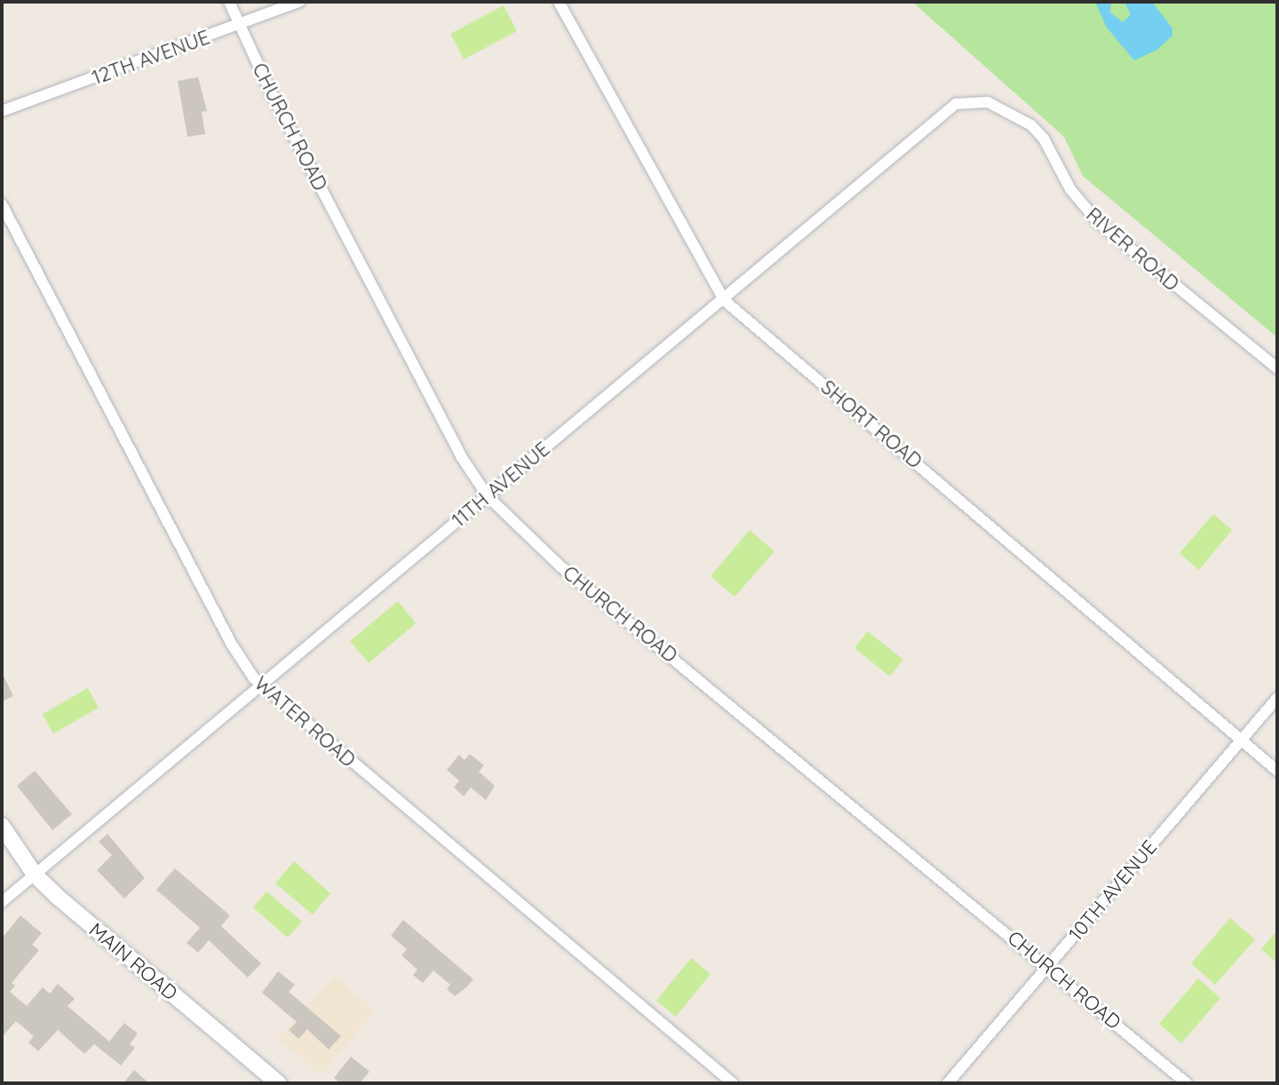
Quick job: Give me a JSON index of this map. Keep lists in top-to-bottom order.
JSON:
{
  "streets": {
    "main road": ["MAIN ROAD"],
    "street": [
      "12TH AVENUE",
      "CHURCH ROAD",
      "RIVER ROAD",
      "SHORT ROAD",
      "11TH AVENUE",
      "WATER ROAD",
      "10TH AVENUE"
    ]
  },
  "crossings": [
    ["12TH AVENUE", "CHURCH ROAD"],
    ["CHURCH ROAD", "11TH AVENUE"],
    ["CHURCH ROAD", "10TH AVENUE"],
    ["RIVER ROAD", "11TH AVENUE"],
    ["SHORT ROAD", "11TH AVENUE"],
    ["SHORT ROAD", "10TH AVENUE"],
    ["11TH AVENUE", "WATER ROAD"],
    ["11TH AVENUE", "MAIN ROAD"]
  ]
}
